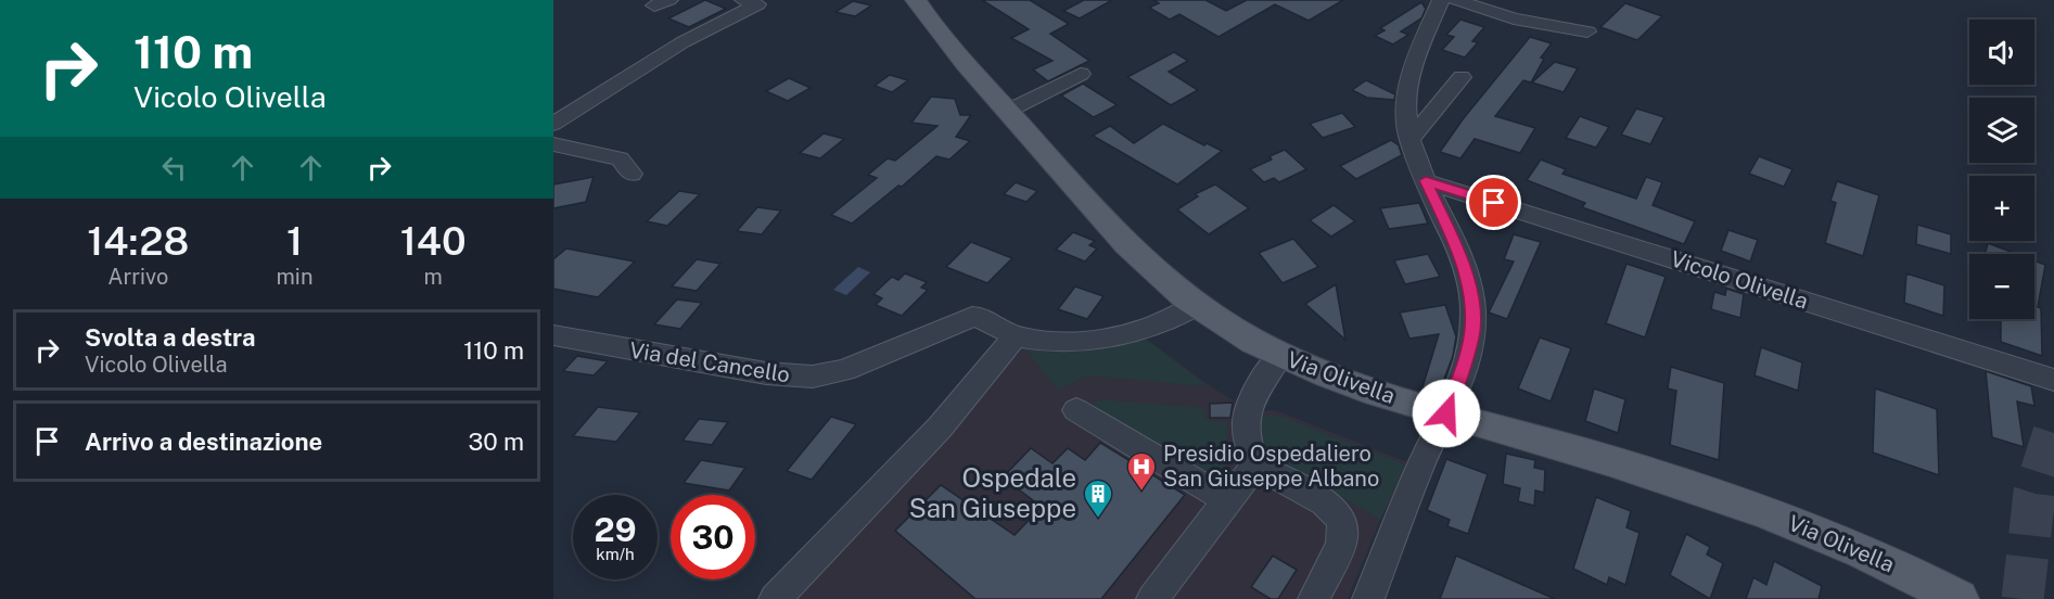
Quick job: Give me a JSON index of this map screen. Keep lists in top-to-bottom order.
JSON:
{
  "streets": {
    "main road": ["Via Olivella"],
    "street": ["Vicolo Olivella", "Via del Cancello"]
  },
  "crossings": [
    ["Via del Cancello", "Via Olivella"]
  ],
  "places": {
    "hospital": ["Presidio Ospedaliero San Giuseppe Albano"],
    "building": ["Ospedale San Giuseppe"]
  },
  "page": {
    "turn": ["110 m", "Vicolo Olivella"],
    "map_buttons": ["+", "−"],
    "eta": [
      "14:28",
      "Arrivo",
      "1",
      "min",
      "140",
      "m"
    ],
    "list": [
      {
        "name": "Svolta a destra",
        "note": "Vicolo Olivella",
        "value": "110 m"
      },
      {
        "name": "Arrivo a destinazione",
        "value": "30 m"
      }
    ],
    "speed": "29 km/h",
    "limit": "30"
  }
}
